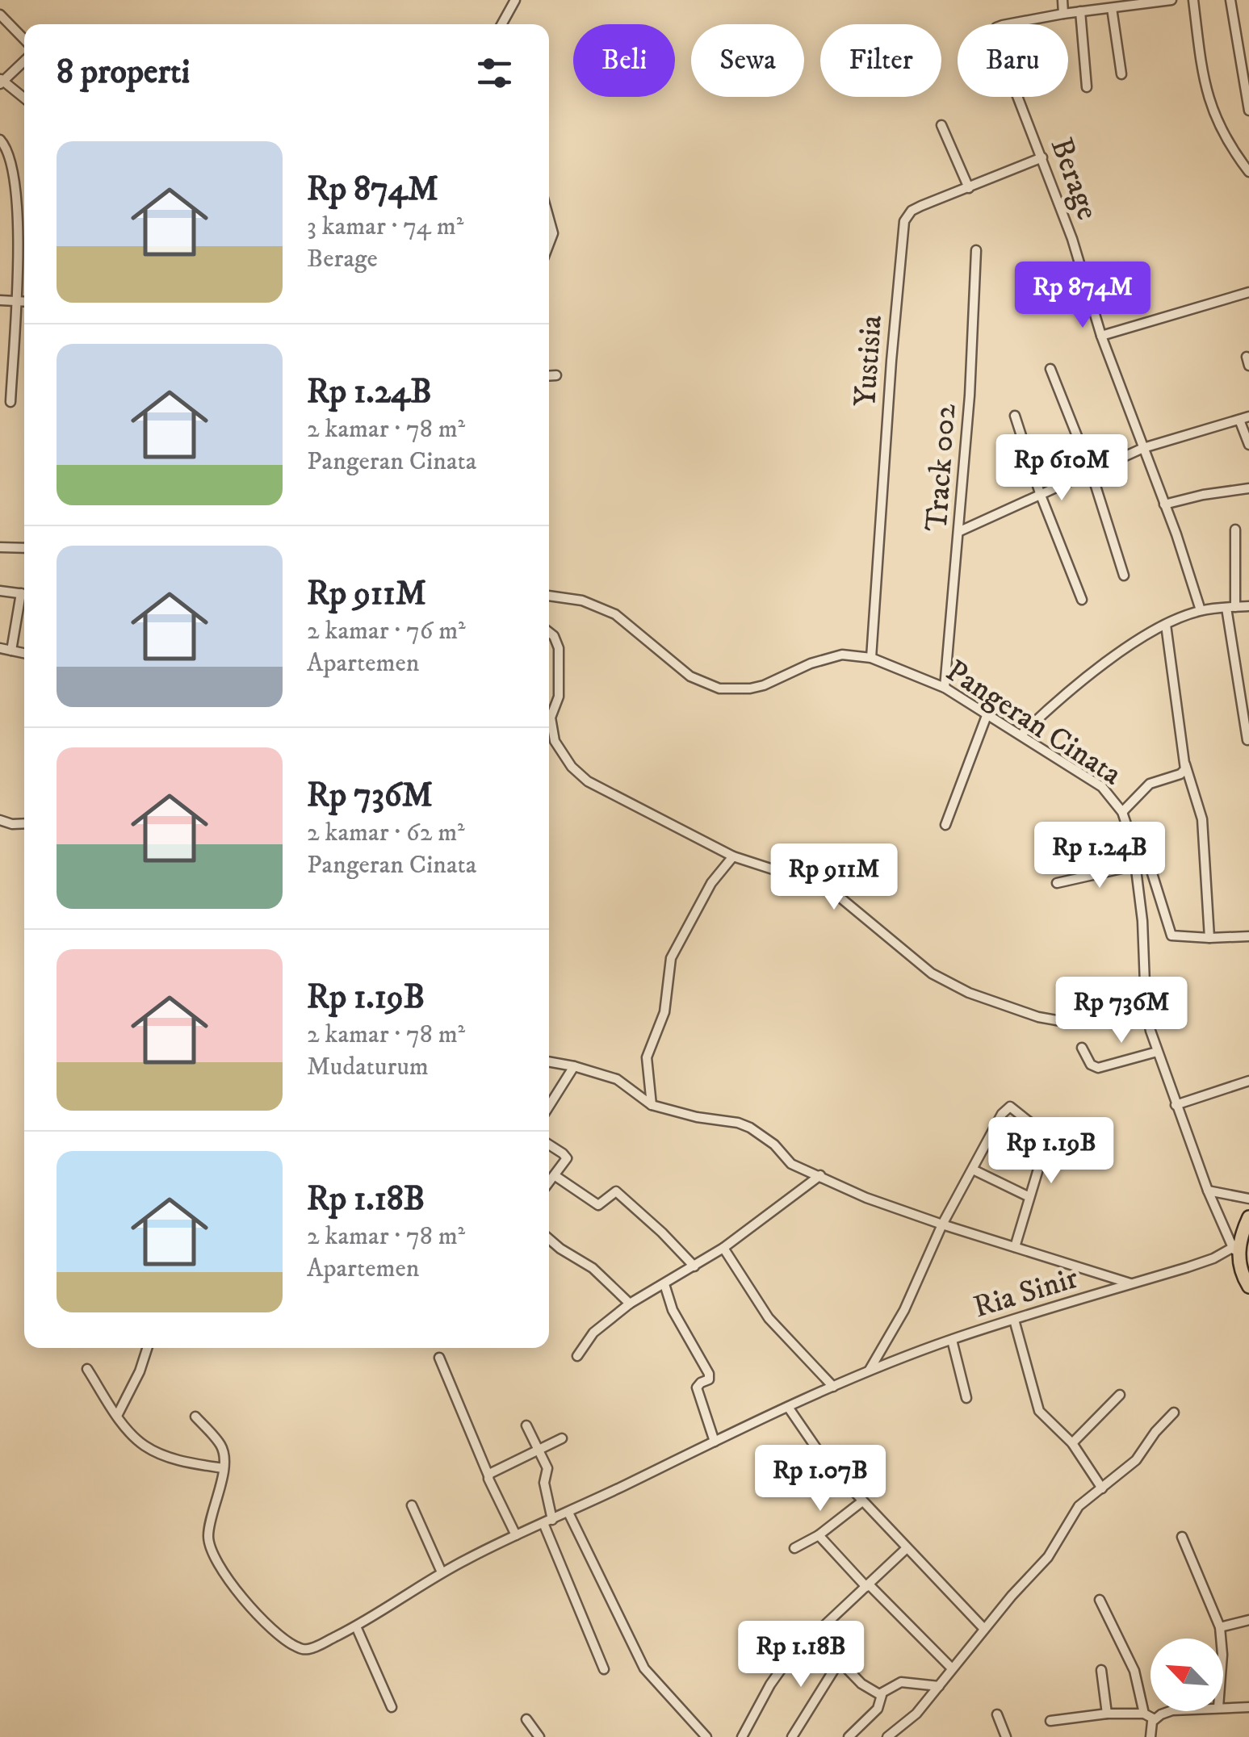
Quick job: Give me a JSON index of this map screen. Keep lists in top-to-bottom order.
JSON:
{
  "streets": {
    "street": [
      "Berage",
      "Yustisia",
      "Track 002",
      "Pangeran Cinata",
      "Ria Sinir"
    ]
  },
  "crossings": [
    ["Berage", "Yustisia"],
    ["Yustisia", "Pangeran Cinata"],
    ["Track 002", "Pangeran Cinata"],
    ["Pangeran Cinata", "Ria Sinir"]
  ],
  "north": "top left",
  "page": {
    "chip": [
      "Beli",
      "Sewa",
      "Filter",
      "Baru"
    ],
    "heading": "8 properti",
    "list": [
      {
        "name": "Rp 874M",
        "note": "3 kamar · 74 m² · Berage"
      },
      {
        "name": "Rp 1.24B",
        "note": "2 kamar · 78 m² · Pangeran Cinata"
      },
      {
        "name": "Rp 911M",
        "note": "2 kamar · 76 m² · Apartemen"
      },
      {
        "name": "Rp 736M",
        "note": "2 kamar · 62 m² · Pangeran Cinata"
      },
      {
        "name": "Rp 1.19B",
        "note": "2 kamar · 78 m² · Mudaturum"
      },
      {
        "name": "Rp 1.18B",
        "note": "2 kamar · 78 m² · Apartemen"
      }
    ],
    "price": [
      "Rp 874M",
      "Rp 610M",
      "Rp 1.24B",
      "Rp 911M",
      "Rp 736M",
      "Rp 1.19B",
      "Rp 1.07B",
      "Rp 1.18B"
    ]
  }
}
